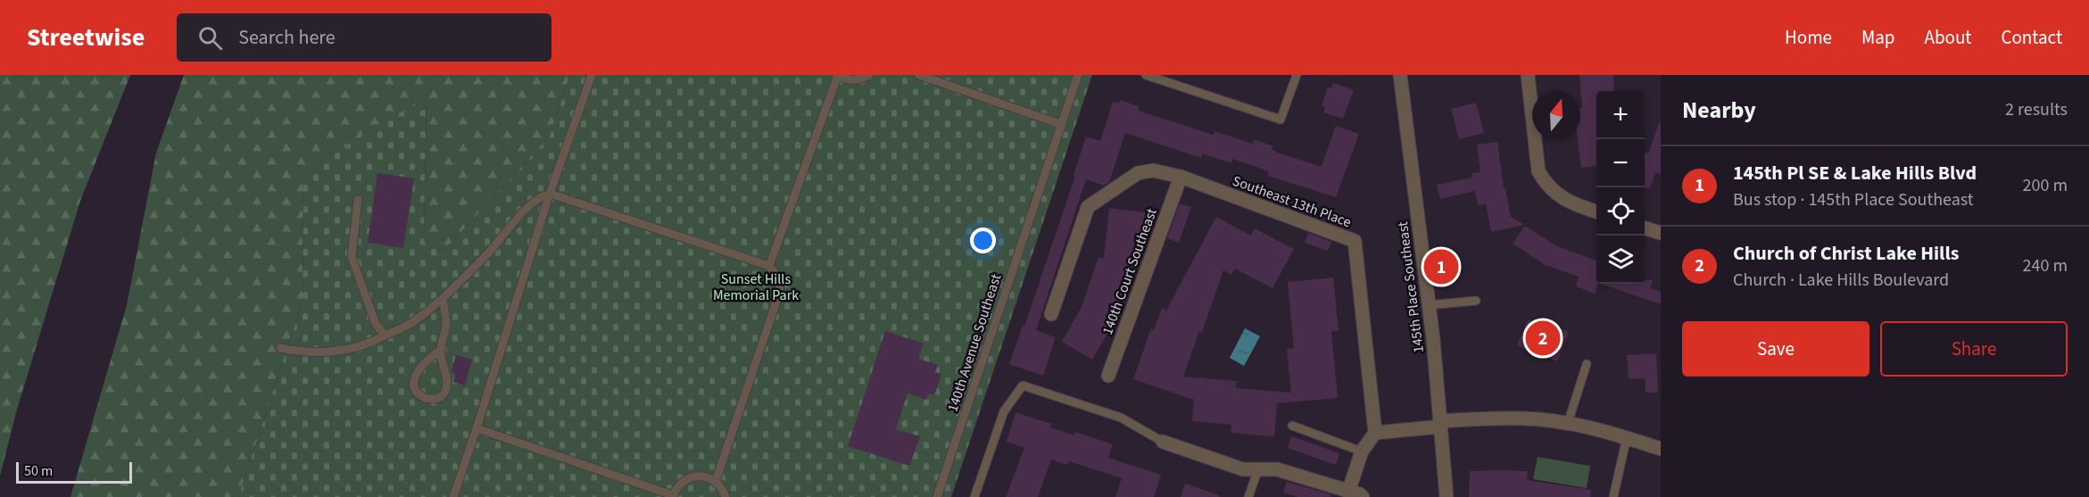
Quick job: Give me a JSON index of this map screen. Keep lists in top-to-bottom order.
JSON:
{
  "streets": {
    "street": ["Southeast 13th Place", "140th Court Southeast", "145th Place Southeast"],
    "lane": ["140th Avenue Southeast"]
  },
  "crossings": [
    ["Southeast 13th Place", "140th Court Southeast"]
  ],
  "parks": ["Sunset Hills Memorial Park"],
  "scale_bar": "50 m",
  "north": "top",
  "page": {
    "header": "Streetwise",
    "search": "Search here",
    "nav": [
      "Home",
      "Map",
      "About",
      "Contact"
    ],
    "heading": ["Nearby", "2 results"],
    "map_buttons": ["+", "−"],
    "list": [
      {
        "mark": "1",
        "name": "145th Pl SE & Lake Hills Blvd",
        "note": "Bus stop · 145th Place Southeast",
        "value": "200 m"
      },
      {
        "mark": "2",
        "name": "Church of Christ Lake Hills",
        "note": "Church · Lake Hills Boulevard",
        "value": "240 m"
      }
    ],
    "pins": ["1", "2"],
    "buttons": ["Save", "Share"],
    "scale": "50 m"
  }
}
